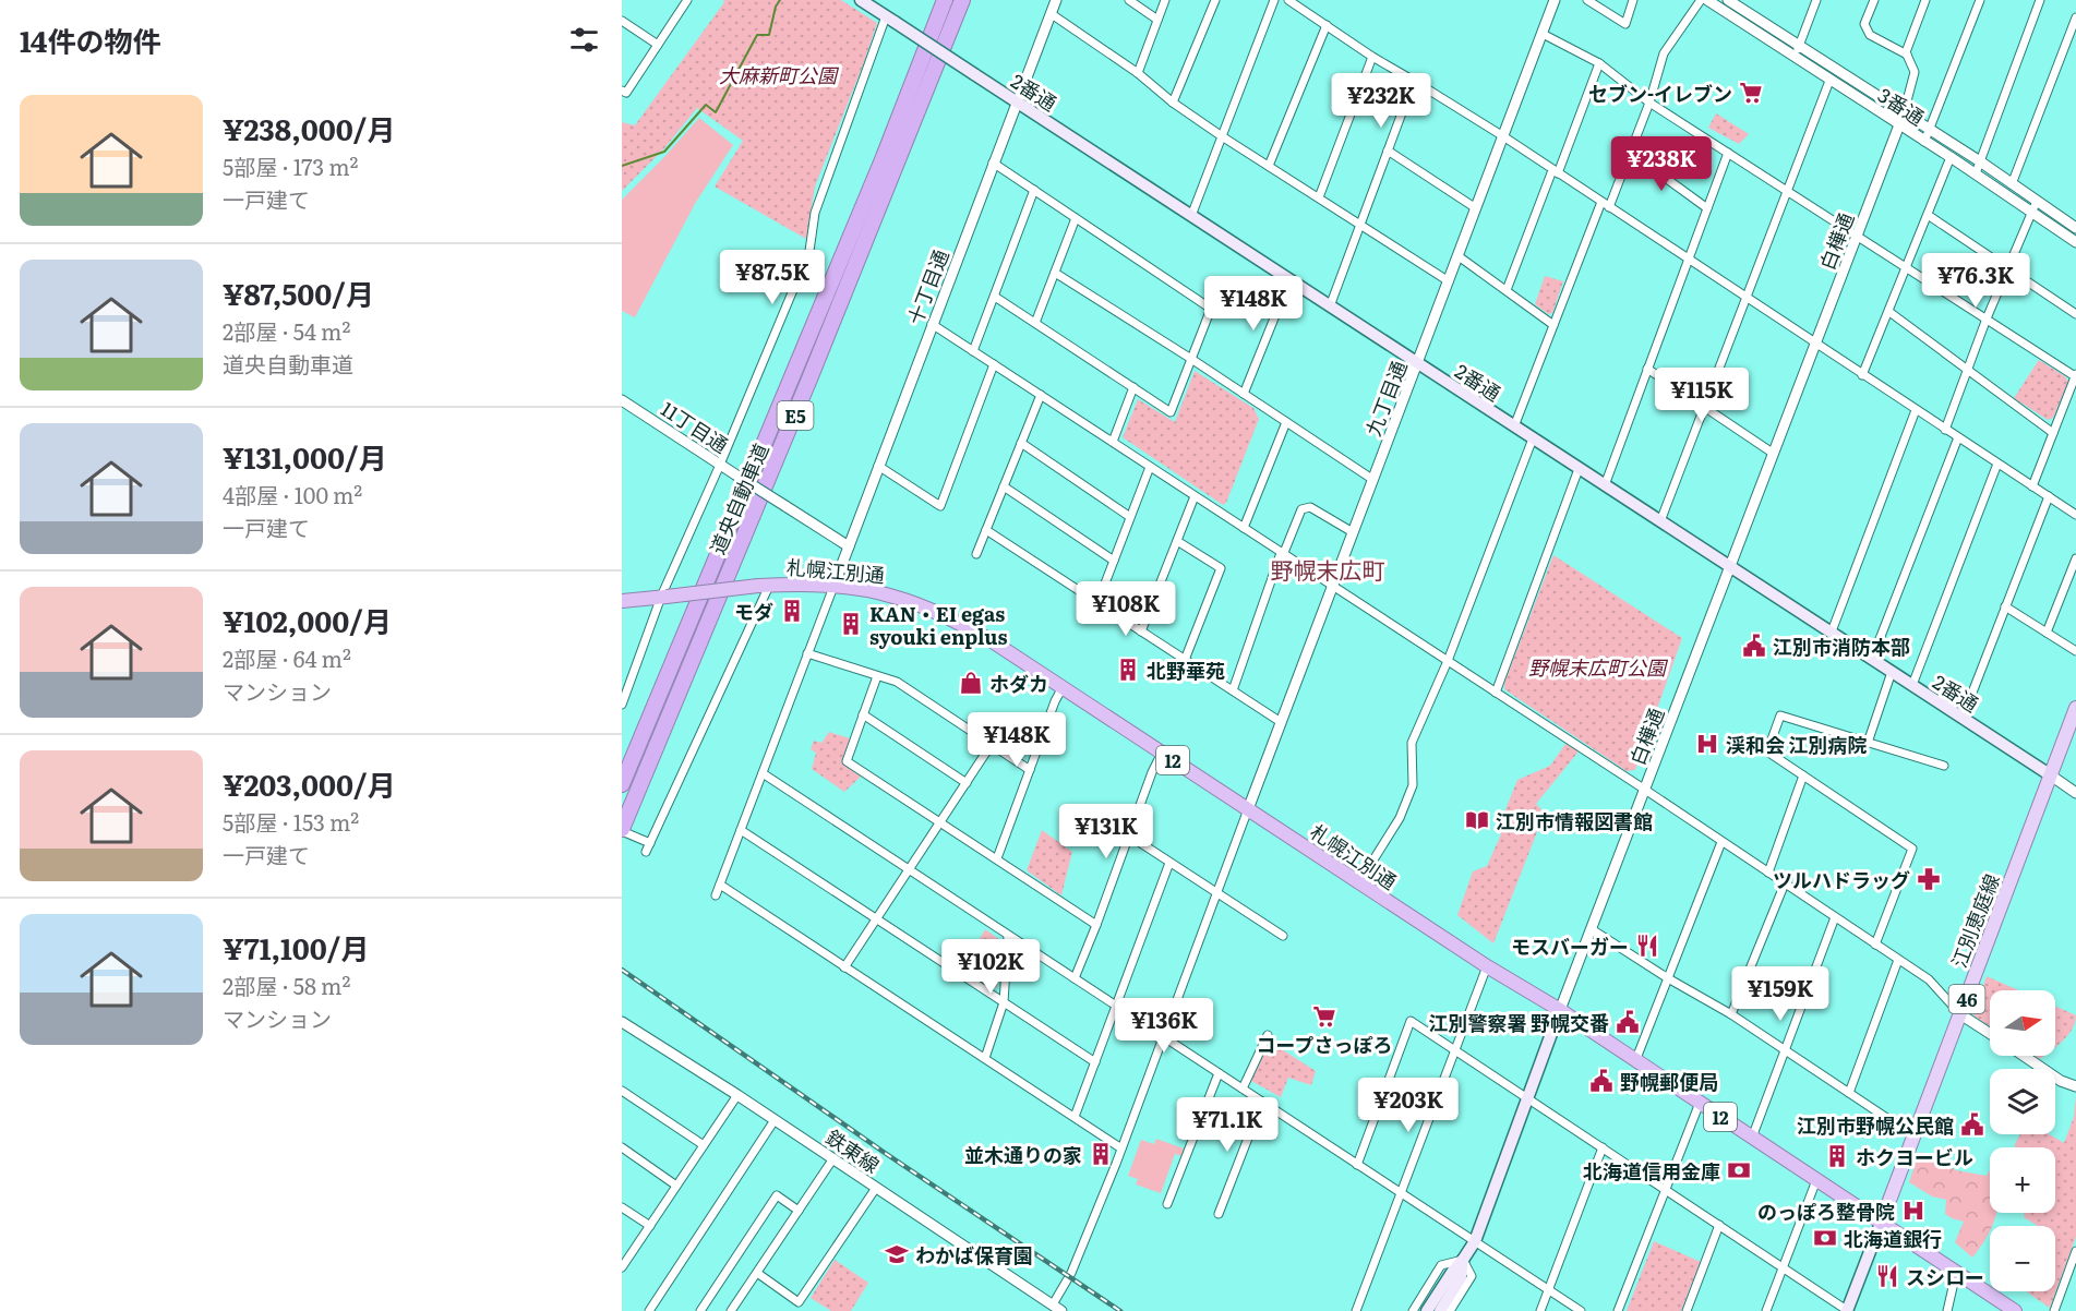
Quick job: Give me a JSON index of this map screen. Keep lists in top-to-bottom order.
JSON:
{
  "streets": {
    "highway": [
      "E5",
      "道央自動車道",
      "札幌江別通",
      "12"
    ],
    "main road": [
      "2番通",
      "白樺通",
      "江別恵庭線",
      "46"
    ],
    "street": [
      "3番通",
      "十丁目通",
      "九丁目通",
      "11丁目通",
      "鉄東線"
    ]
  },
  "crossings": [
    ["2番通", "白樺通"],
    ["2番通", "十丁目通"],
    ["2番通", "九丁目通"],
    ["2番通", "江別恵庭線"],
    ["3番通", "白樺通"],
    ["白樺通", "札幌江別通"],
    ["十丁目通", "11丁目通"],
    ["十丁目通", "札幌江別通"],
    ["九丁目通", "札幌江別通"],
    ["札幌江別通", "江別恵庭線"]
  ],
  "districts": ["野幌末広町"],
  "parks": ["大麻新町公園", "野幌末広町公園"],
  "places": {
    "supermarket": ["セブン-イレブン", "コープさっぽろ"],
    "building": [
      "モダ",
      "KAN・EI egas syouki enplus",
      "北野華苑",
      "並木通りの家",
      "ホクヨービル"
    ],
    "public building": [
      "江別市消防本部",
      "江別警察署 野幌交番",
      "野幌郵便局",
      "江別市野幌公民館"
    ],
    "shop": ["ホダカ"],
    "hospital": ["渓和会 江別病院", "のっぽろ整骨院"],
    "library": ["江別市情報図書館"],
    "pharmacy": ["ツルハドラッグ"],
    "restaurant": ["モスバーガー", "スシロー"],
    "bank": ["北海道信用金庫", "北海道銀行"],
    "school or university": ["わかば保育園"]
  },
  "north": "right",
  "page": {
    "heading": "14件の物件",
    "price": [
      "¥232K",
      "¥238K",
      "¥87.5K",
      "¥76.3K",
      "¥148K",
      "¥115K",
      "¥108K",
      "¥148K",
      "¥131K",
      "¥102K",
      "¥159K",
      "¥136K",
      "¥203K",
      "¥71.1K"
    ],
    "list": [
      {
        "name": "¥238,000/月",
        "note": "5部屋 · 173 m² · 一戸建て"
      },
      {
        "name": "¥87,500/月",
        "note": "2部屋 · 54 m² · 道央自動車道"
      },
      {
        "name": "¥131,000/月",
        "note": "4部屋 · 100 m² · 一戸建て"
      },
      {
        "name": "¥102,000/月",
        "note": "2部屋 · 64 m² · マンション"
      },
      {
        "name": "¥203,000/月",
        "note": "5部屋 · 153 m² · 一戸建て"
      },
      {
        "name": "¥71,100/月",
        "note": "2部屋 · 58 m² · マンション"
      }
    ],
    "map_buttons": ["+", "−"]
  }
}
